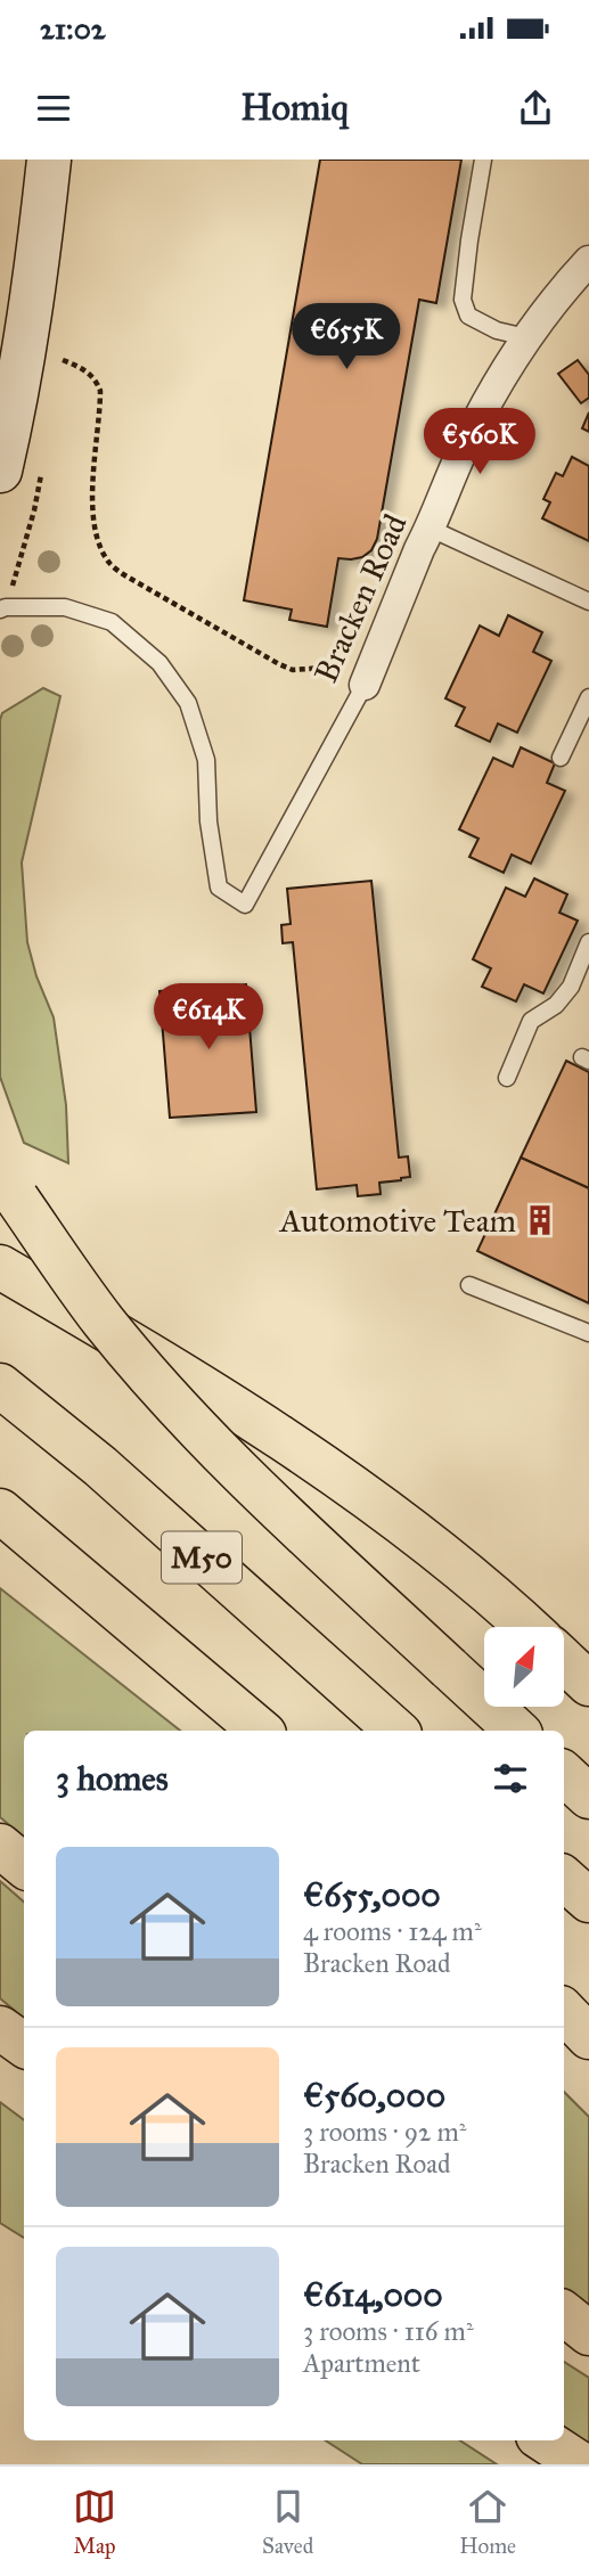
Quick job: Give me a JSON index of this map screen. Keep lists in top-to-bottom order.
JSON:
{
  "streets": {
    "highway": ["M50"],
    "street": ["Bracken Road"]
  },
  "places": {
    "building": ["Automotive Team"]
  },
  "north": "top right",
  "page": {
    "status": "21:02",
    "header": "Homiq",
    "price": ["€655K", "€560K", "€614K"],
    "heading": "3 homes",
    "list": [
      {
        "name": "€655,000",
        "note": "4 rooms · 124 m² · Bracken Road"
      },
      {
        "name": "€560,000",
        "note": "3 rooms · 92 m² · Bracken Road"
      },
      {
        "name": "€614,000",
        "note": "3 rooms · 116 m² · Apartment"
      }
    ],
    "tabs": ["Map", "Saved", "Home"]
  }
}
